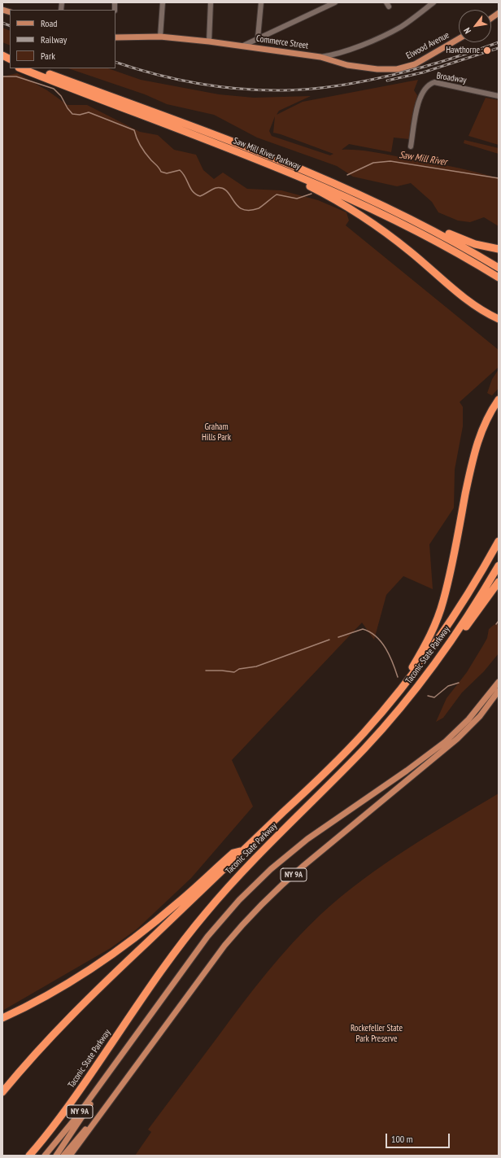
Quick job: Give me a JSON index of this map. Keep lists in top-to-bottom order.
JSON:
{
  "streets": {
    "highway": ["Saw Mill River Parkway", "Taconic State Parkway"],
    "main road": ["Commerce Street", "Elwood Avenue", "NY 9A"],
    "street": ["Broadway"]
  },
  "crossings": [
    ["Commerce Street", "Elwood Avenue"]
  ],
  "water": ["Saw Mill River"],
  "parks": ["Graham Hills Park", "Rockefeller State Park Preserve"],
  "places": ["Hawthorne"],
  "legend": ["Road", "Railway", "Park"],
  "scale_bar": "100 m",
  "north": "bottom left"
}
